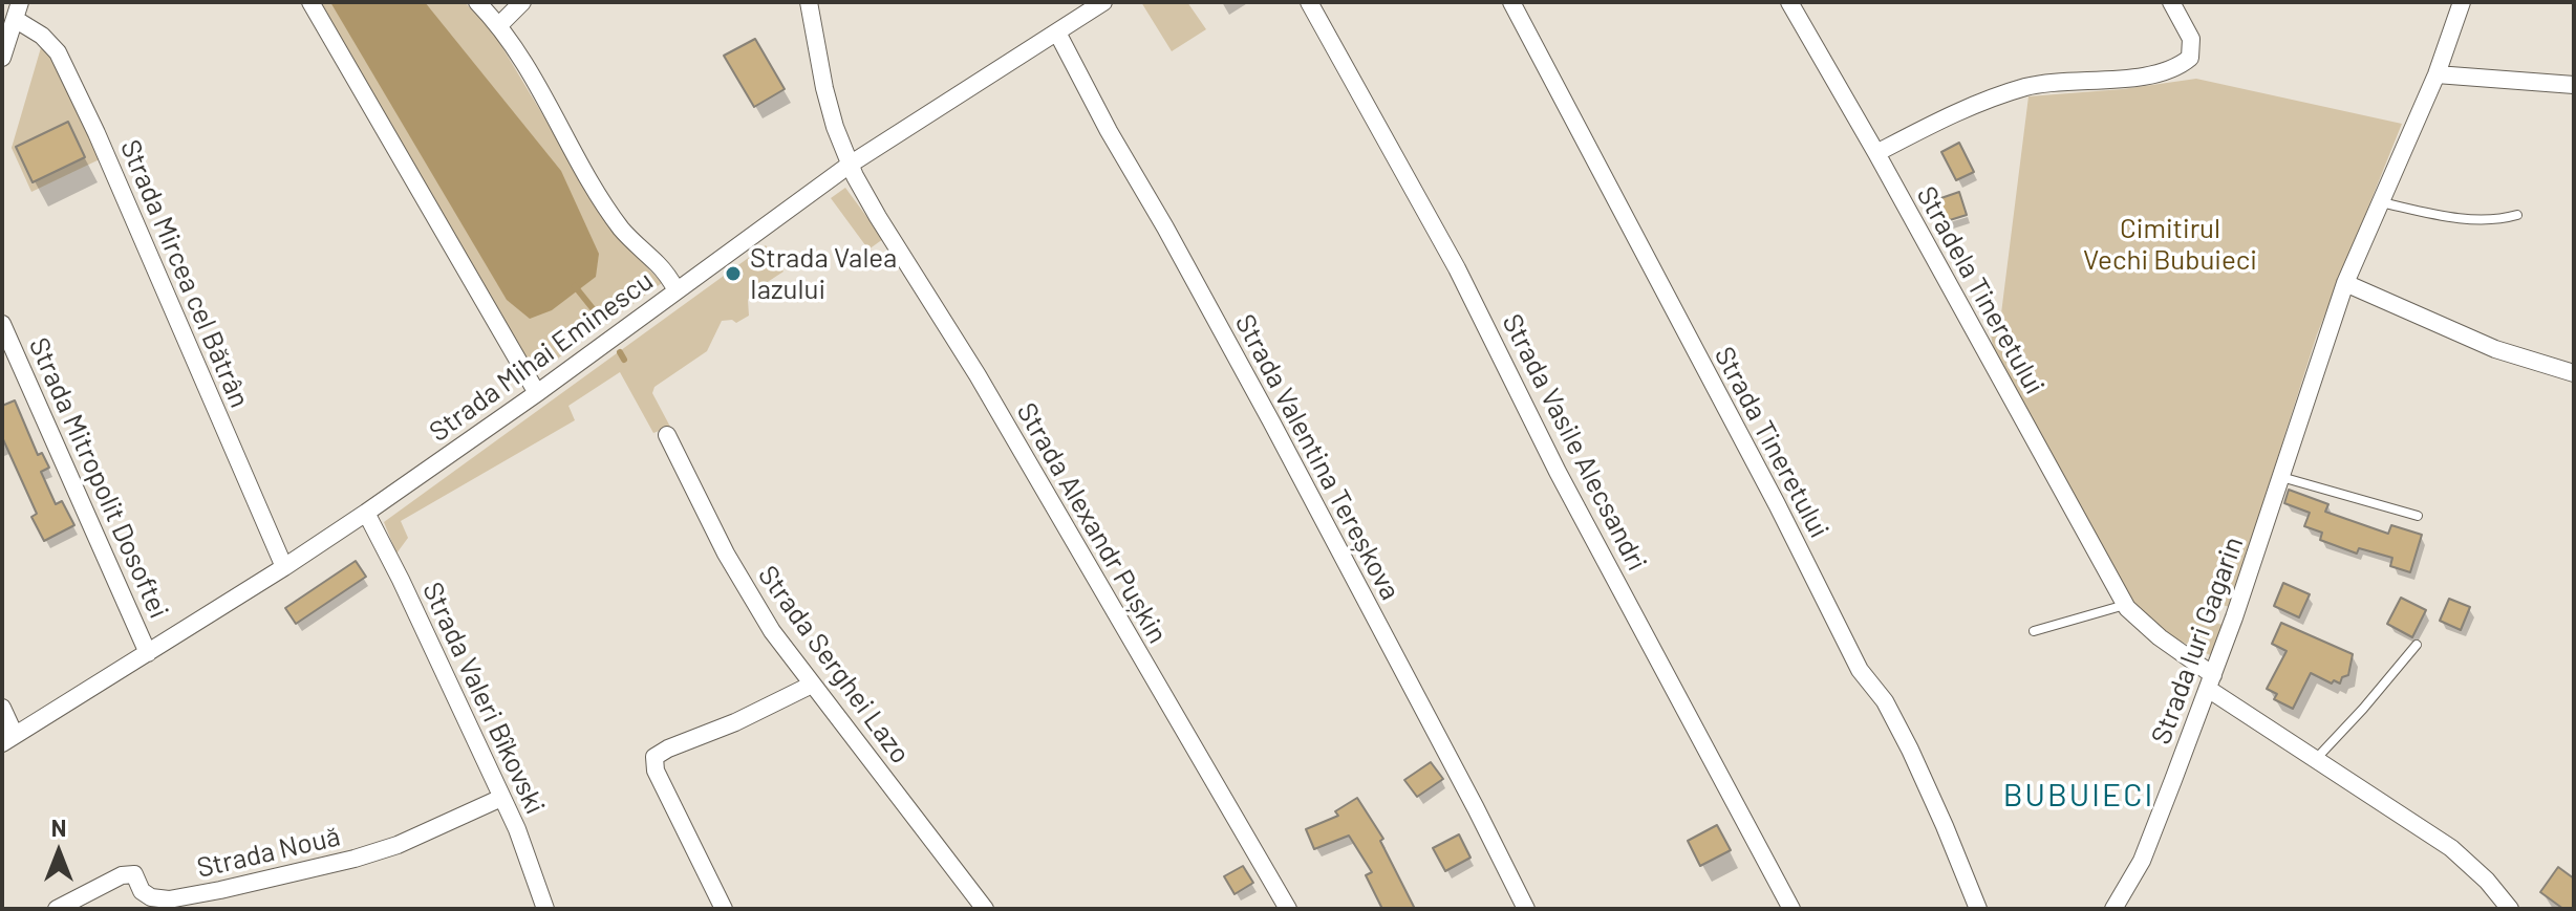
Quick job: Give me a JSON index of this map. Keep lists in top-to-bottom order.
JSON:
{
  "streets": {
    "street": [
      "Strada Mircea cel Bătrân",
      "Stradela Tineretului",
      "Strada Mihai Eminescu",
      "Strada Vasile Alecsandri",
      "Strada Tineretului",
      "Strada Valentina Tereșkova",
      "Strada Mitropolit Dosoftei",
      "Strada Alexandr Pușkin",
      "Strada Iuri Gagarin",
      "Strada Serghei Lazo",
      "Strada Valeri Bîkovski",
      "Strada Nouă"
    ]
  },
  "crossings": [
    ["Strada Mircea cel Bătrân", "Strada Mihai Eminescu"],
    ["Stradela Tineretului", "Strada Iuri Gagarin"],
    ["Strada Mihai Eminescu", "Strada Valentina Tereșkova"],
    ["Strada Mihai Eminescu", "Strada Mitropolit Dosoftei"],
    ["Strada Mihai Eminescu", "Strada Alexandr Pușkin"],
    ["Strada Mihai Eminescu", "Strada Valeri Bîkovski"],
    ["Strada Valeri Bîkovski", "Strada Nouă"]
  ],
  "districts": ["BUBUIECI"],
  "parks": ["Cimitirul Vechi Bubuieci"],
  "places": ["Strada Valea Iazului"],
  "north": "top"
}
